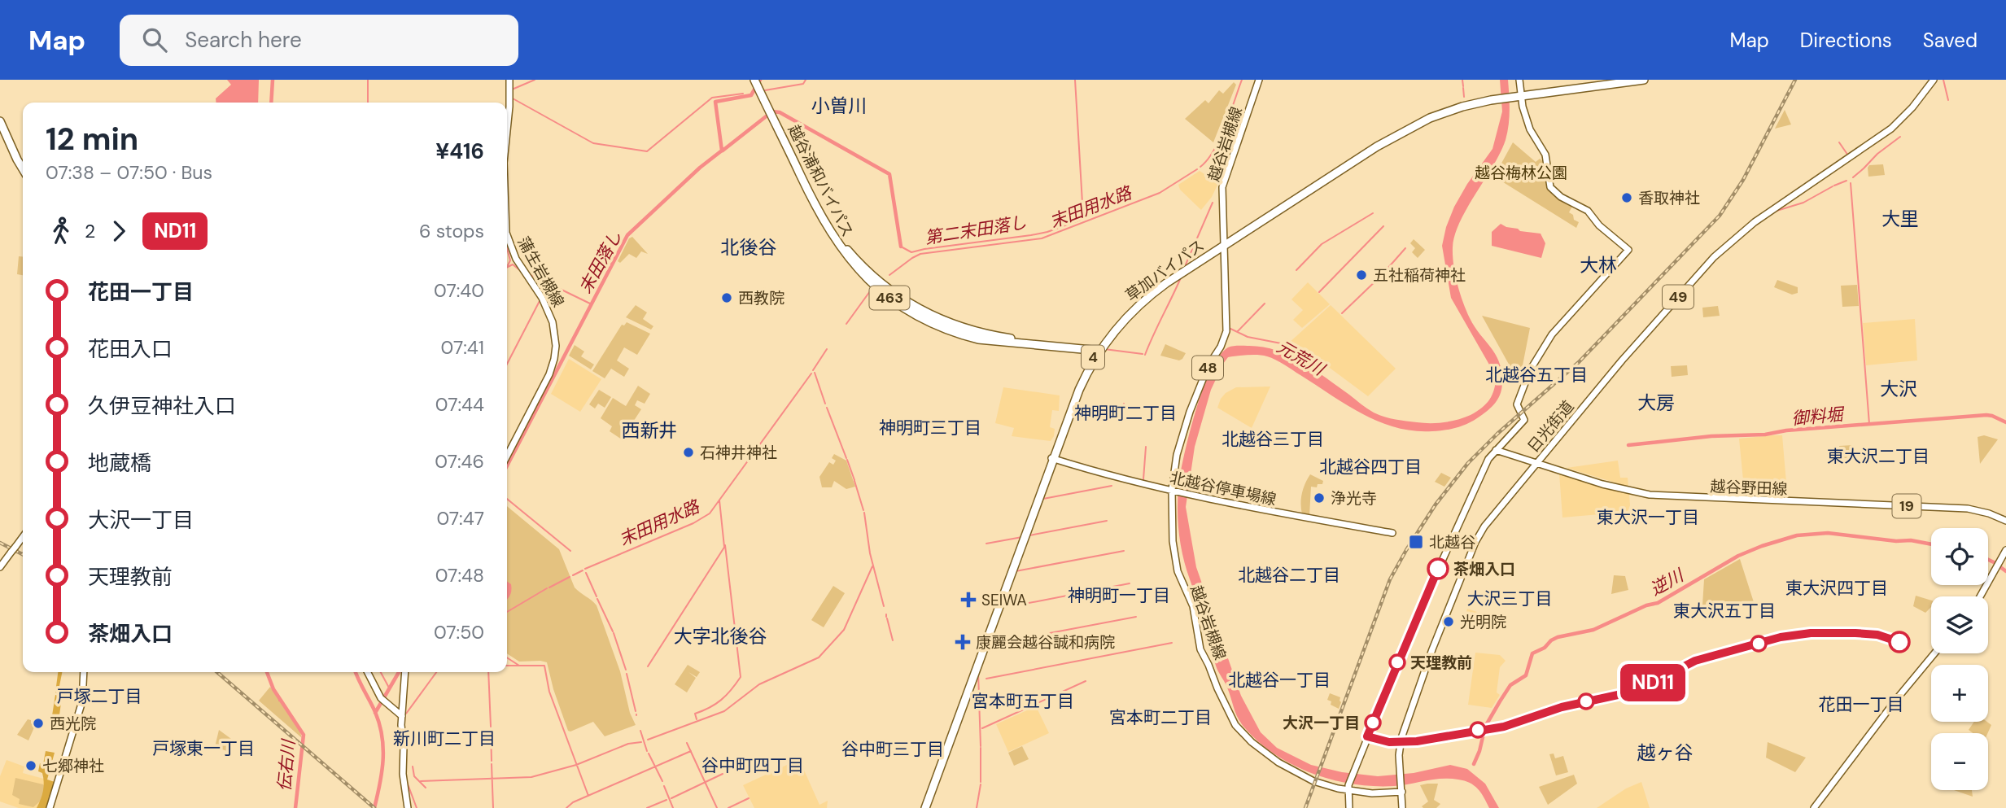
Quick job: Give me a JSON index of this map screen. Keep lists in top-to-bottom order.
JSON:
{
  "streets": {
    "highway": [
      "越谷浦和バイパス",
      "草加バイパス",
      "463",
      "4"
    ],
    "main road": [
      "越谷岩槻線",
      "蒲生岩槻線",
      "49",
      "48",
      "日光街道",
      "越谷野田線",
      "北越谷停車場線",
      "19"
    ]
  },
  "crossings": [
    ["越谷岩槻線", "草加バイパス"],
    ["越谷岩槻線", "日光街道"],
    ["越谷岩槻線", "北越谷停車場線"],
    ["越谷浦和バイパス", "草加バイパス"],
    ["草加バイパス", "北越谷停車場線"],
    ["日光街道", "越谷野田線"]
  ],
  "districts": [
    "小曽川",
    "大里",
    "北後谷",
    "大林",
    "北越谷五丁目",
    "大沢",
    "大房",
    "神明町二丁目",
    "神明町三丁目",
    "西新井",
    "北越谷三丁目",
    "東大沢二丁目",
    "北越谷四丁目",
    "東大沢一丁目",
    "北越谷二丁目",
    "東大沢四丁目",
    "神明町一丁目",
    "大沢三丁目",
    "東大沢五丁目",
    "大字北後谷",
    "北越谷一丁目",
    "戸塚二丁目",
    "宮本町五丁目",
    "花田一丁目",
    "宮本町二丁目",
    "新川町二丁目",
    "戸塚東一丁目",
    "谷中町三丁目",
    "越ヶ谷",
    "谷中町四丁目"
  ],
  "water": [
    "末田用水路",
    "第二末田落し",
    "末田落し",
    "元荒川",
    "御料堀",
    "逆川",
    "伝右川"
  ],
  "parks": ["越谷梅林公園"],
  "places": {
    "other": [
      "香取神社",
      "五社稲荷神社",
      "西教院",
      "石神井神社",
      "浄光寺",
      "茶畑入口",
      "光明院",
      "天理教前",
      "大沢一丁目",
      "西光院",
      "七郷神社"
    ],
    "transit": ["北越谷"],
    "health": ["SEIWA", "康麗会越谷誠和病院"]
  },
  "lines": ["bus line ND11"],
  "page": {
    "header": "Map",
    "search": "Search here",
    "nav": ["Map", "Directions", "Saved"],
    "on_map": "ND11",
    "heading": ["12 min", "07:38 – 07:50 · Bus", "¥416"],
    "legs": ["2", "ND11", "6 stops"],
    "list": [
      {
        "name": "花田一丁目",
        "value": "07:40"
      },
      {
        "name": "花田入口",
        "value": "07:41"
      },
      {
        "name": "久伊豆神社入口",
        "value": "07:44"
      },
      {
        "name": "地蔵橋",
        "value": "07:46"
      },
      {
        "name": "大沢一丁目",
        "value": "07:47"
      },
      {
        "name": "天理教前",
        "value": "07:48"
      },
      {
        "name": "茶畑入口",
        "value": "07:50"
      }
    ],
    "map_buttons": ["+", "−"]
  }
}
